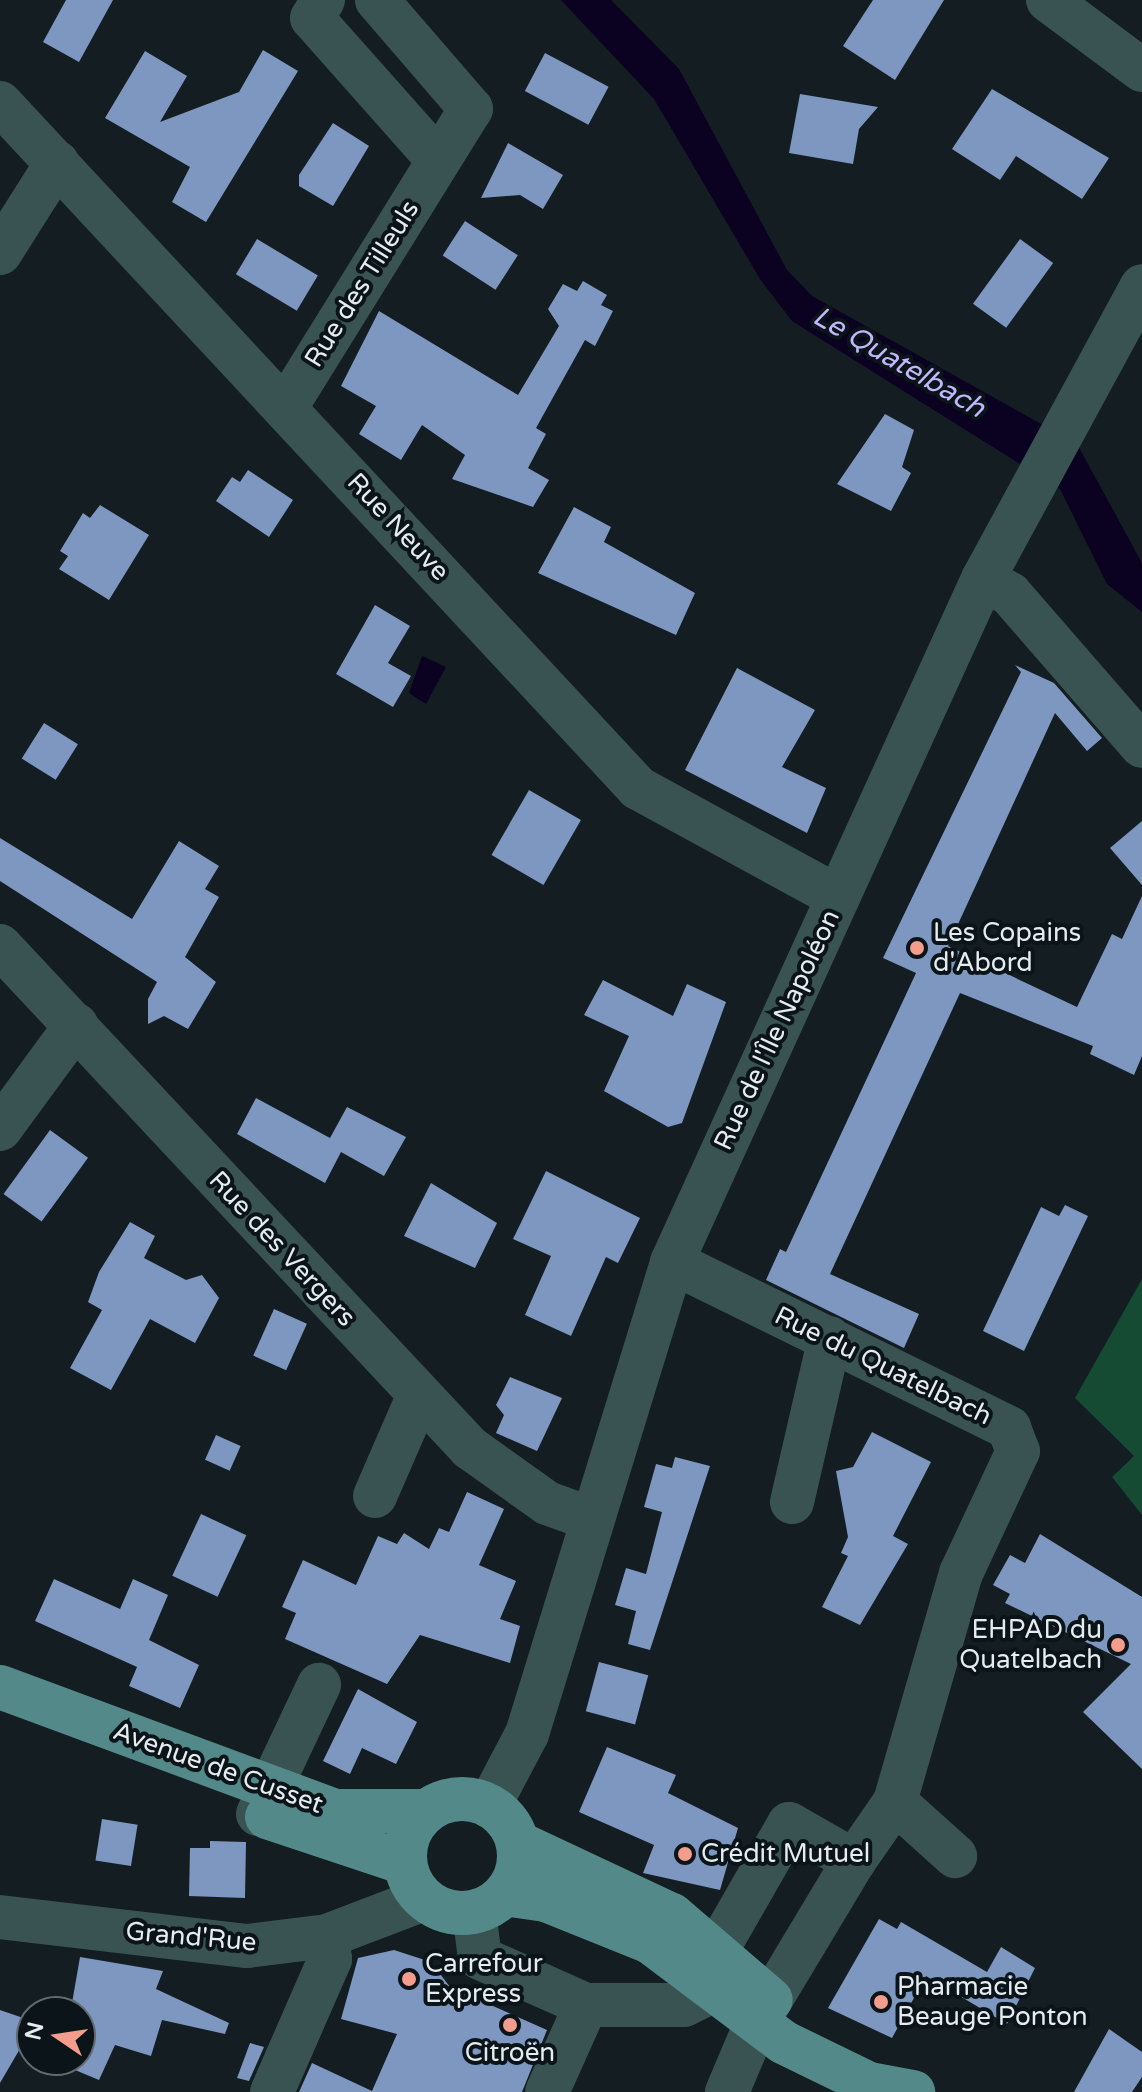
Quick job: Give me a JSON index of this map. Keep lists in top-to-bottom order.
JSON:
{
  "streets": {
    "main road": ["Avenue de Cusset"],
    "street": [
      "Rue des Tilleuls",
      "Rue Neuve",
      "Rue de l'Île Napoléon",
      "Rue des Vergers",
      "Rue du Quatelbach",
      "Grand'Rue"
    ]
  },
  "crossings": [
    ["Rue des Tilleuls", "Rue Neuve"],
    ["Rue Neuve", "Rue de l'Île Napoléon"],
    ["Rue de l'Île Napoléon", "Rue des Vergers"],
    ["Rue de l'Île Napoléon", "Rue du Quatelbach"],
    ["Rue de l'Île Napoléon", "Avenue de Cusset"],
    ["Rue de l'Île Napoléon", "Grand'Rue"],
    ["Avenue de Cusset", "Grand'Rue"]
  ],
  "water": ["Le Quatelbach"],
  "places": [
    "Les Copains d'Abord",
    "EHPAD du Quatelbach",
    "Crédit Mutuel",
    "Carrefour Express",
    "Pharmacie Beauge Ponton",
    "Citroën"
  ],
  "north": "left"
}
